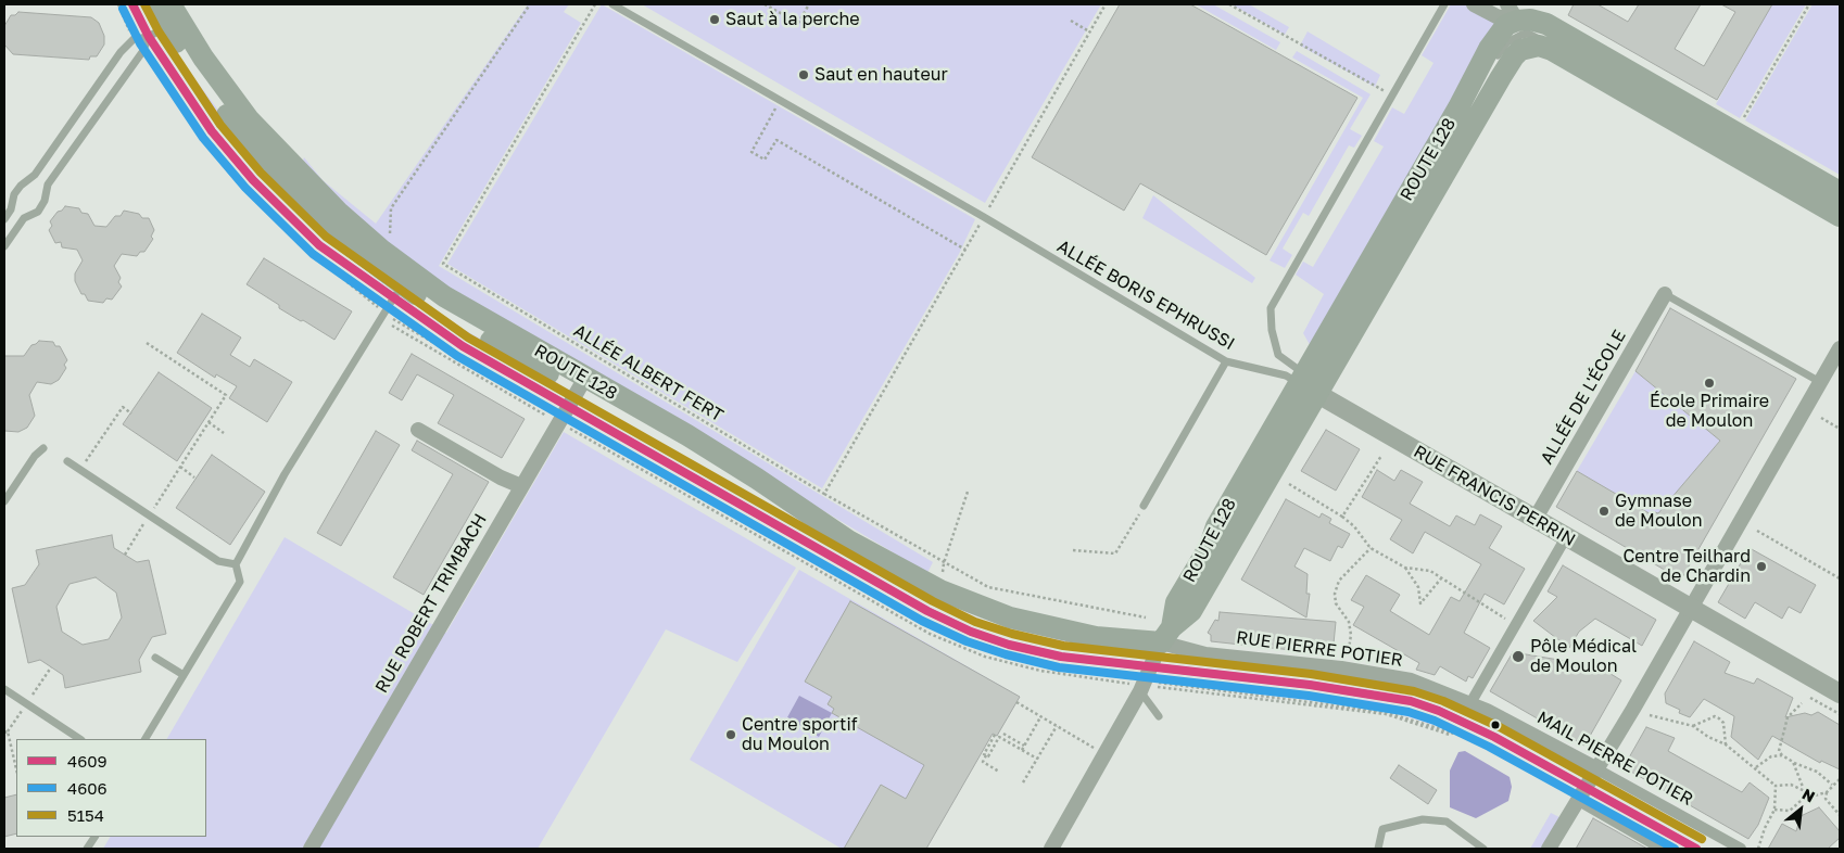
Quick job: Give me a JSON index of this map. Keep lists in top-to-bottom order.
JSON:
{
  "streets": {
    "main road": ["ROUTE 128"],
    "street": [
      "ALLÉE DE L'ÉCOLE",
      "RUE FRANCIS PERRIN",
      "RUE ROBERT TRIMBACH",
      "RUE PIERRE POTIER",
      "MAIL PIERRE POTIER"
    ],
    "lane": ["ALLÉE BORIS EPHRUSSI"],
    "path": ["ALLÉE ALBERT FERT"]
  },
  "crossings": [
    ["ROUTE 128", "ALLÉE BORIS EPHRUSSI"],
    ["ROUTE 128", "RUE FRANCIS PERRIN"],
    ["ROUTE 128", "RUE ROBERT TRIMBACH"],
    ["ROUTE 128", "RUE PIERRE POTIER"],
    ["ALLÉE BORIS EPHRUSSI", "RUE FRANCIS PERRIN"],
    ["ALLÉE DE L'ÉCOLE", "RUE FRANCIS PERRIN"],
    ["RUE PIERRE POTIER", "MAIL PIERRE POTIER"]
  ],
  "places": [
    "Saut à la perche",
    "Saut en hauteur",
    "École Primaire de Moulon",
    "Gymnase de Moulon",
    "Centre Teilhard de Chardin",
    "Pôle Médical de Moulon",
    "Centre sportif du Moulon"
  ],
  "lines": ["transit line 4609", "transit line 5154", "transit line 4606"],
  "legend": ["4609", "4606", "5154"],
  "north": "top right"
}
